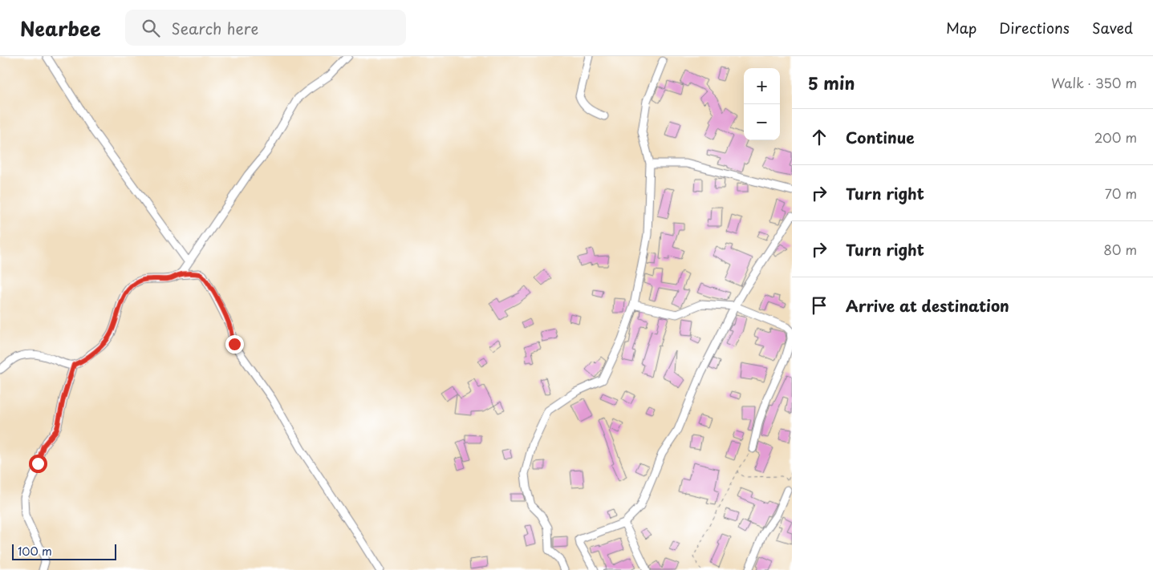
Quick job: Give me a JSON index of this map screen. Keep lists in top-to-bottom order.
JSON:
{
  "scale_bar": "100 m",
  "page": {
    "header": "Nearbee",
    "search": "Search here",
    "nav": ["Map", "Directions", "Saved"],
    "heading": ["5 min", "Walk · 350 m"],
    "map_buttons": ["+", "−"],
    "list": [
      ["Continue", "200 m"],
      ["Turn right", "70 m"],
      ["Turn right", "80 m"],
      "Arrive at destination"
    ],
    "scale": "100 m"
  }
}
